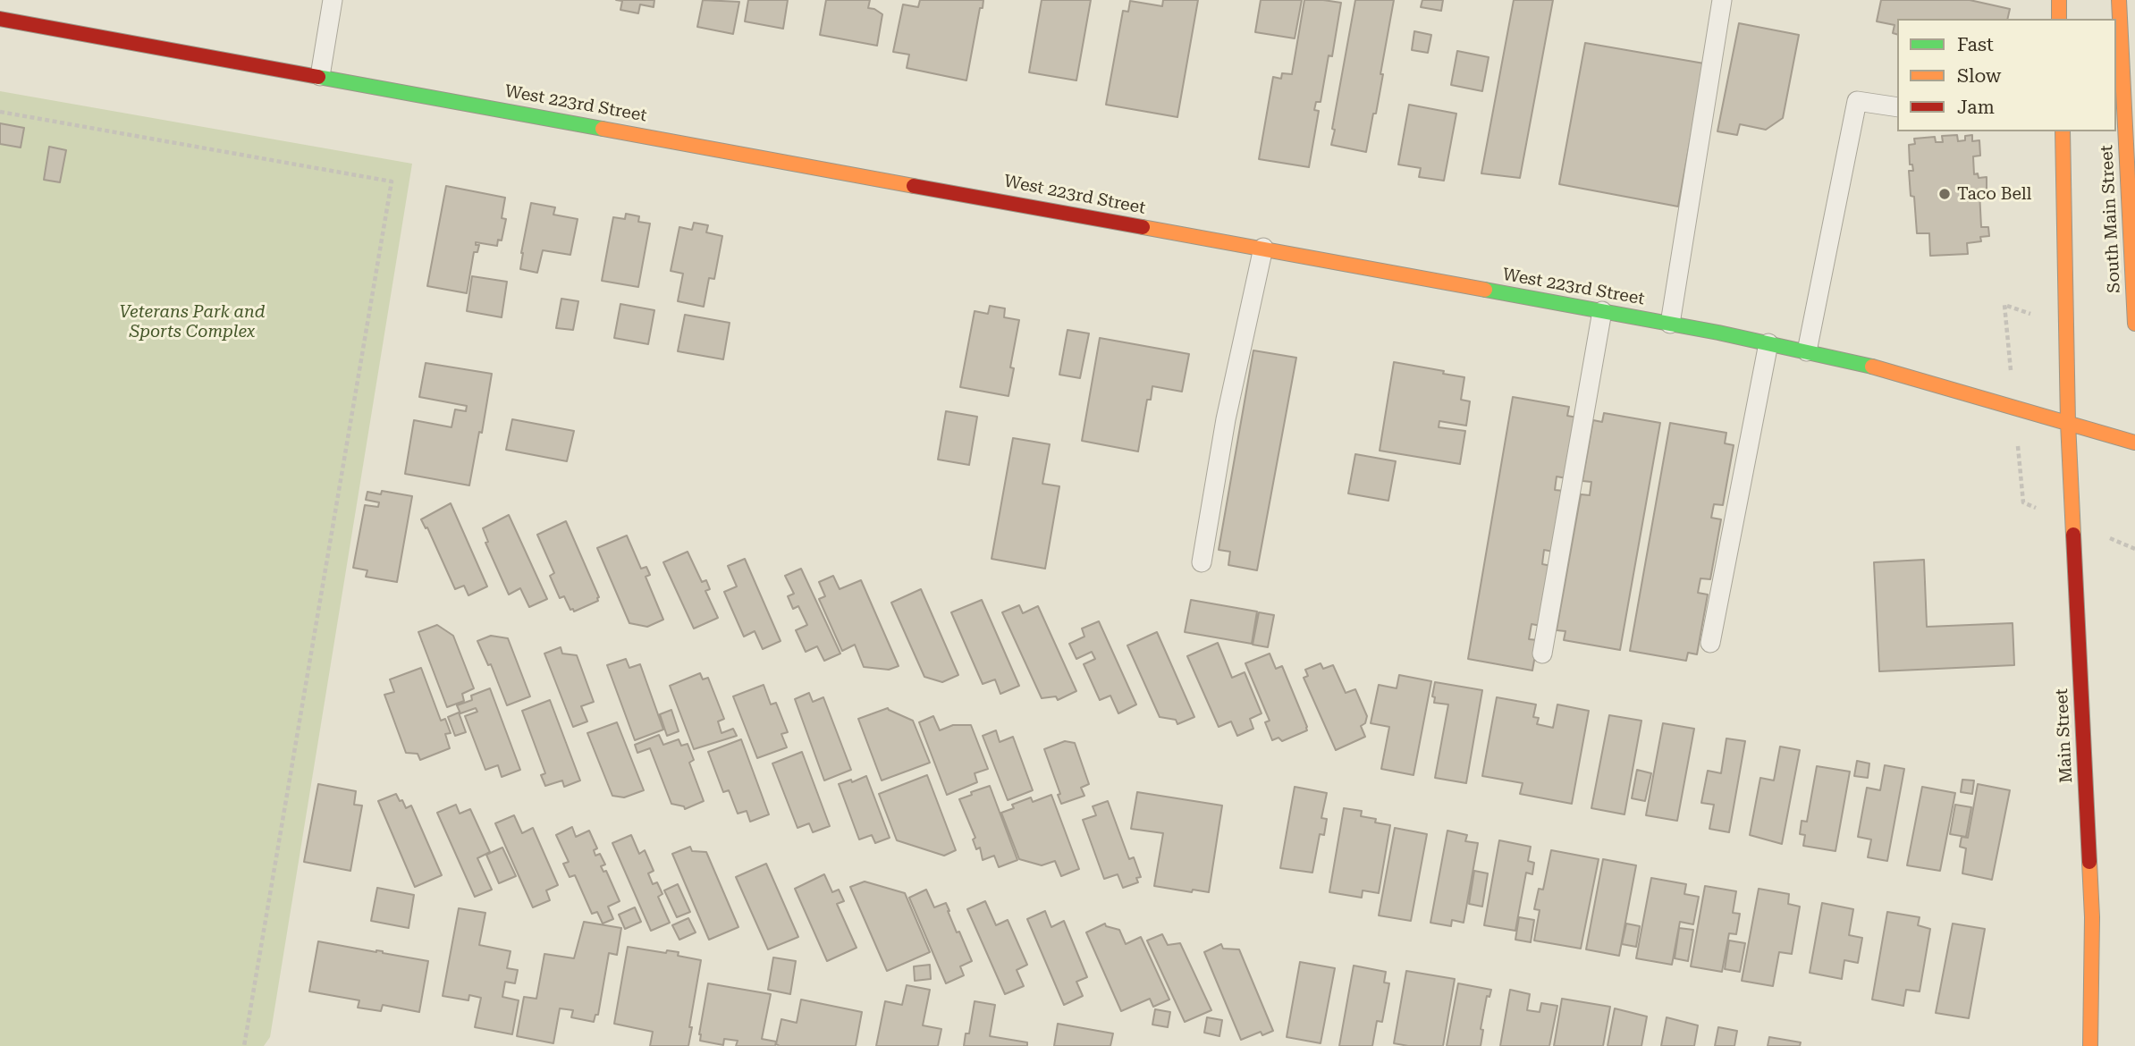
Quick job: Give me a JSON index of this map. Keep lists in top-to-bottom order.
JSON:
{
  "streets": {
    "main road": ["West 223rd Street", "South Main Street", "Main Street"]
  },
  "crossings": [
    ["West 223rd Street", "Main Street"]
  ],
  "parks": ["Veterans Park and Sports Complex"],
  "places": ["Taco Bell"],
  "legend": ["Fast", "Slow", "Jam"]
}
